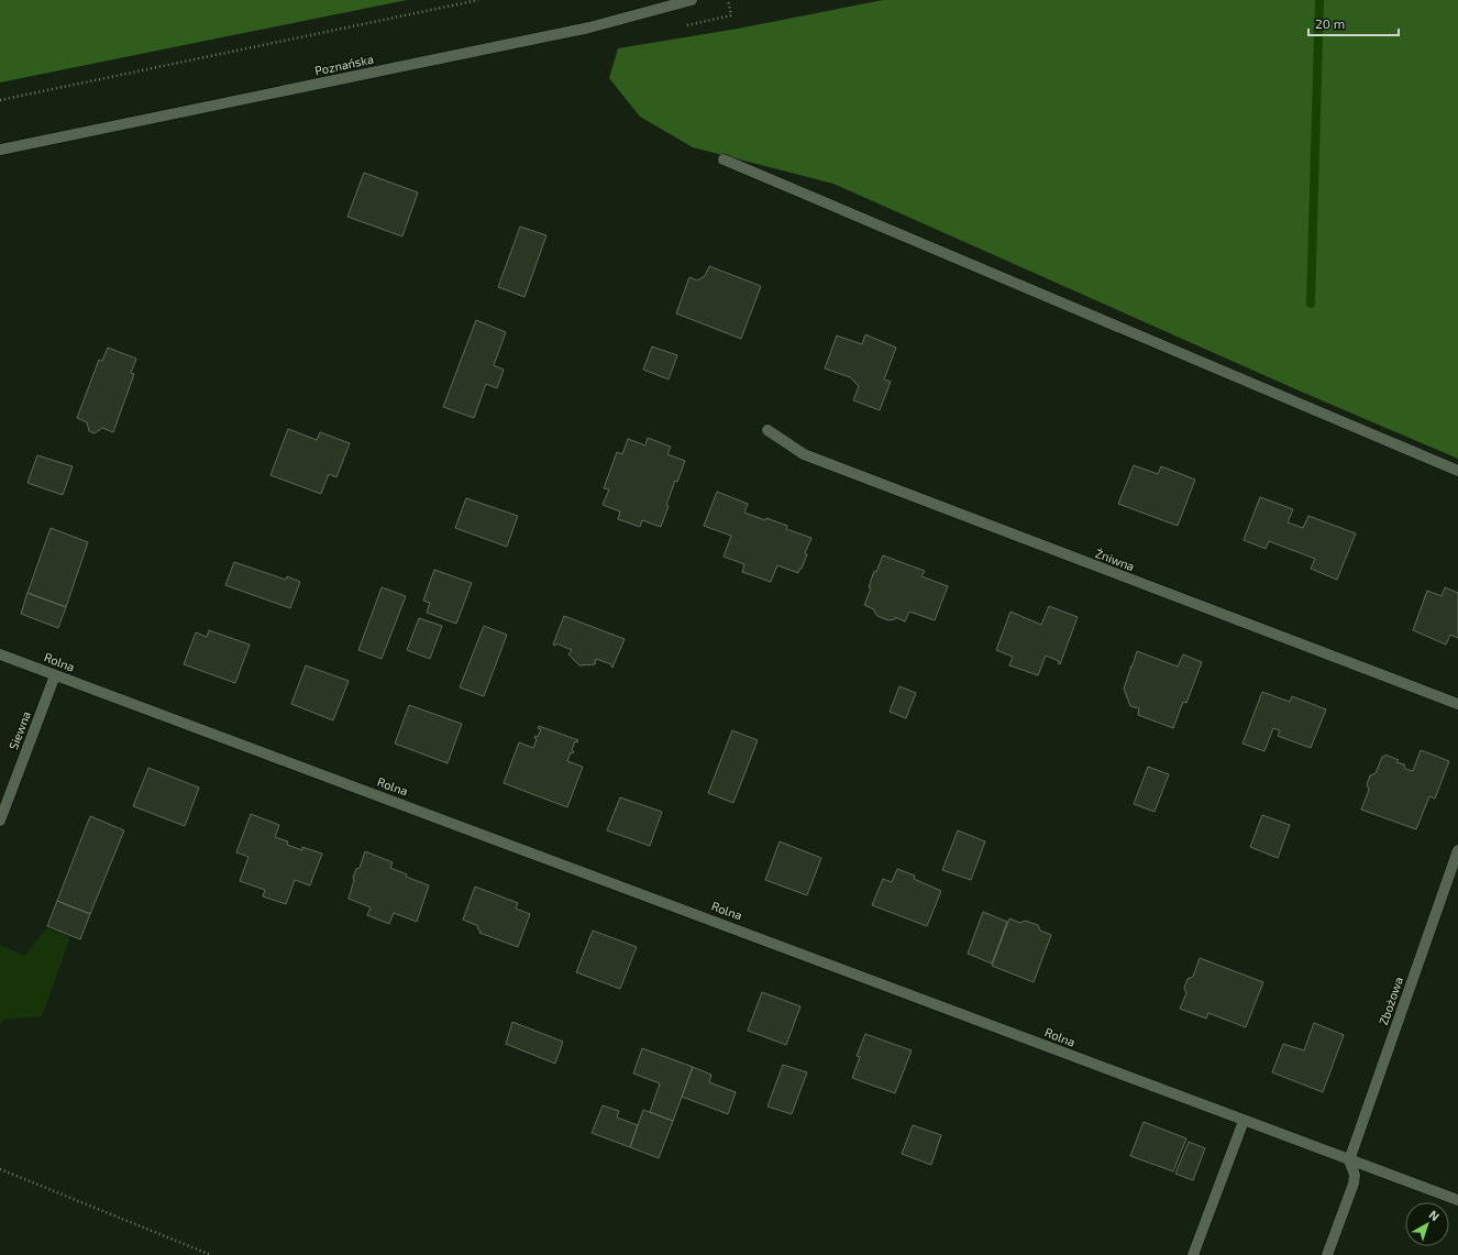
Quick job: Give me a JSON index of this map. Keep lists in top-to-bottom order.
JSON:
{
  "streets": {
    "street": [
      "Poznańska",
      "Żniwna",
      "Rolna",
      "Siewna",
      "Zbożowa"
    ]
  },
  "crossings": [
    ["Rolna", "Siewna"],
    ["Rolna", "Zbożowa"]
  ],
  "scale_bar": "20 m",
  "north": "top right"
}
